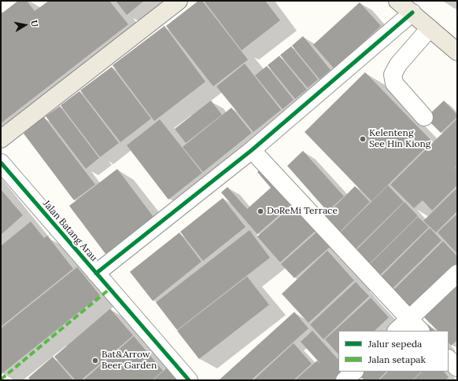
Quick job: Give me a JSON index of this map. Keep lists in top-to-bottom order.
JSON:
{
  "streets": {
    "street": ["Jalan Batang Arau"]
  },
  "places": ["Kelenteng See Hin Kiong", "DoReMi Terrace", "Bat&Arrow Beer Garden"],
  "legend": ["Jalur sepeda", "Jalan setapak"],
  "north": "right"
}
